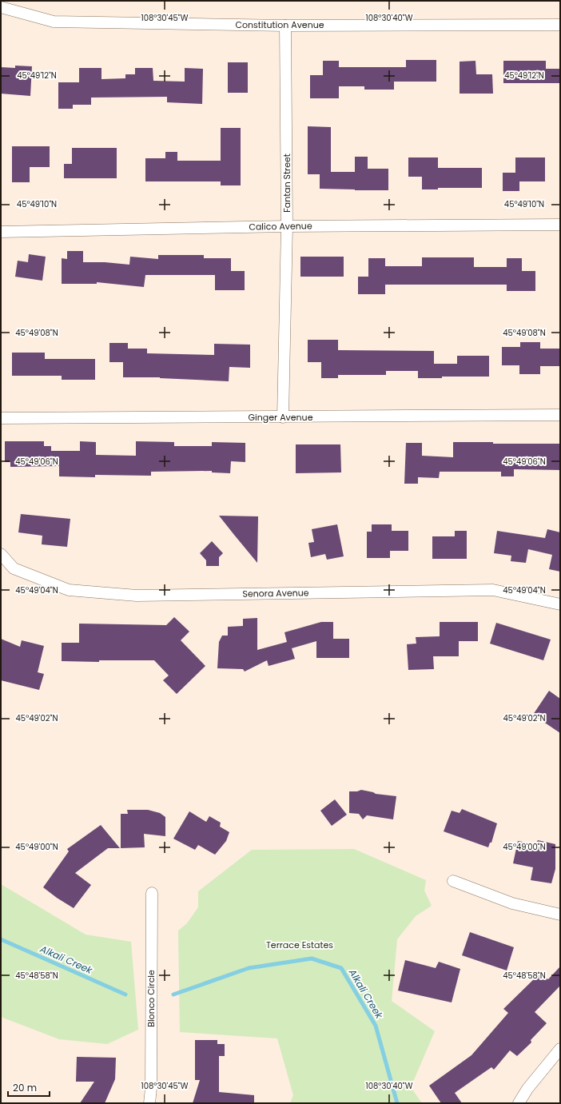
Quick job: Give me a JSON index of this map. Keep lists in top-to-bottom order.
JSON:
{
  "streets": {
    "street": [
      "Constitution Avenue",
      "Fantan Street",
      "Calico Avenue",
      "Ginger Avenue",
      "Senora Avenue",
      "Blonco Circle"
    ]
  },
  "crossings": [
    ["Constitution Avenue", "Fantan Street"],
    ["Fantan Street", "Calico Avenue"],
    ["Fantan Street", "Ginger Avenue"]
  ],
  "water": ["Alkali Creek"],
  "parks": ["Terrace Estates"],
  "scale_bar": "20 m",
  "coordinates": [
    "108°30'45\"W",
    "108°30'40\"W",
    "45°49'12\"N",
    "45°49'10\"N",
    "45°49'08\"N",
    "45°49'06\"N",
    "45°49'04\"N",
    "45°49'02\"N",
    "45°49'00\"N",
    "45°48'58\"N"
  ]
}
